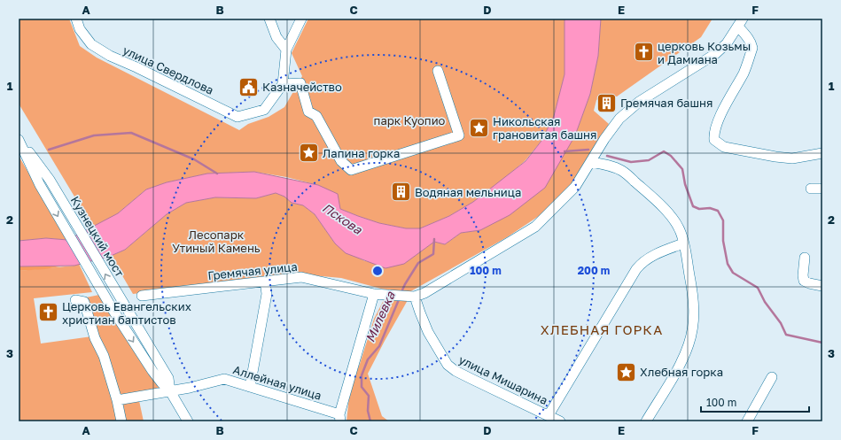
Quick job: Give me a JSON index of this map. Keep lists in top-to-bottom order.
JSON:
{
  "streets": {
    "street": [
      "улица Свердлова",
      "Кузнецкий мост",
      "Гремячая улица",
      "улица Мишарина",
      "Аллейная улица"
    ]
  },
  "crossings": [
    ["Кузнецкий мост", "Аллейная улица"],
    ["Гремячая улица", "улица Мишарина"]
  ],
  "districts": ["ХЛЕБНАЯ ГОРКА"],
  "water": ["Пскова", "Милевка"],
  "parks": ["парк Куопио", "Лесопарк Утиный Камень"],
  "places": {
    "church": ["церковь Козьмы и Дамиана", "Церковь Евангельских христиан баптистов"],
    "public building": ["Казначейство"],
    "building": ["Гремячая башня", "Водяная мельница"],
    "place": ["Никольская грановитая башня", "Лапина горка", "Хлебная горка"]
  },
  "scale_bar": "100 m",
  "grid": {
    "columns": [
      "A",
      "B",
      "C",
      "D",
      "E",
      "F"
    ],
    "rows": ["1", "2", "3"]
  },
  "rings": ["100 m", "200 m"]
}
